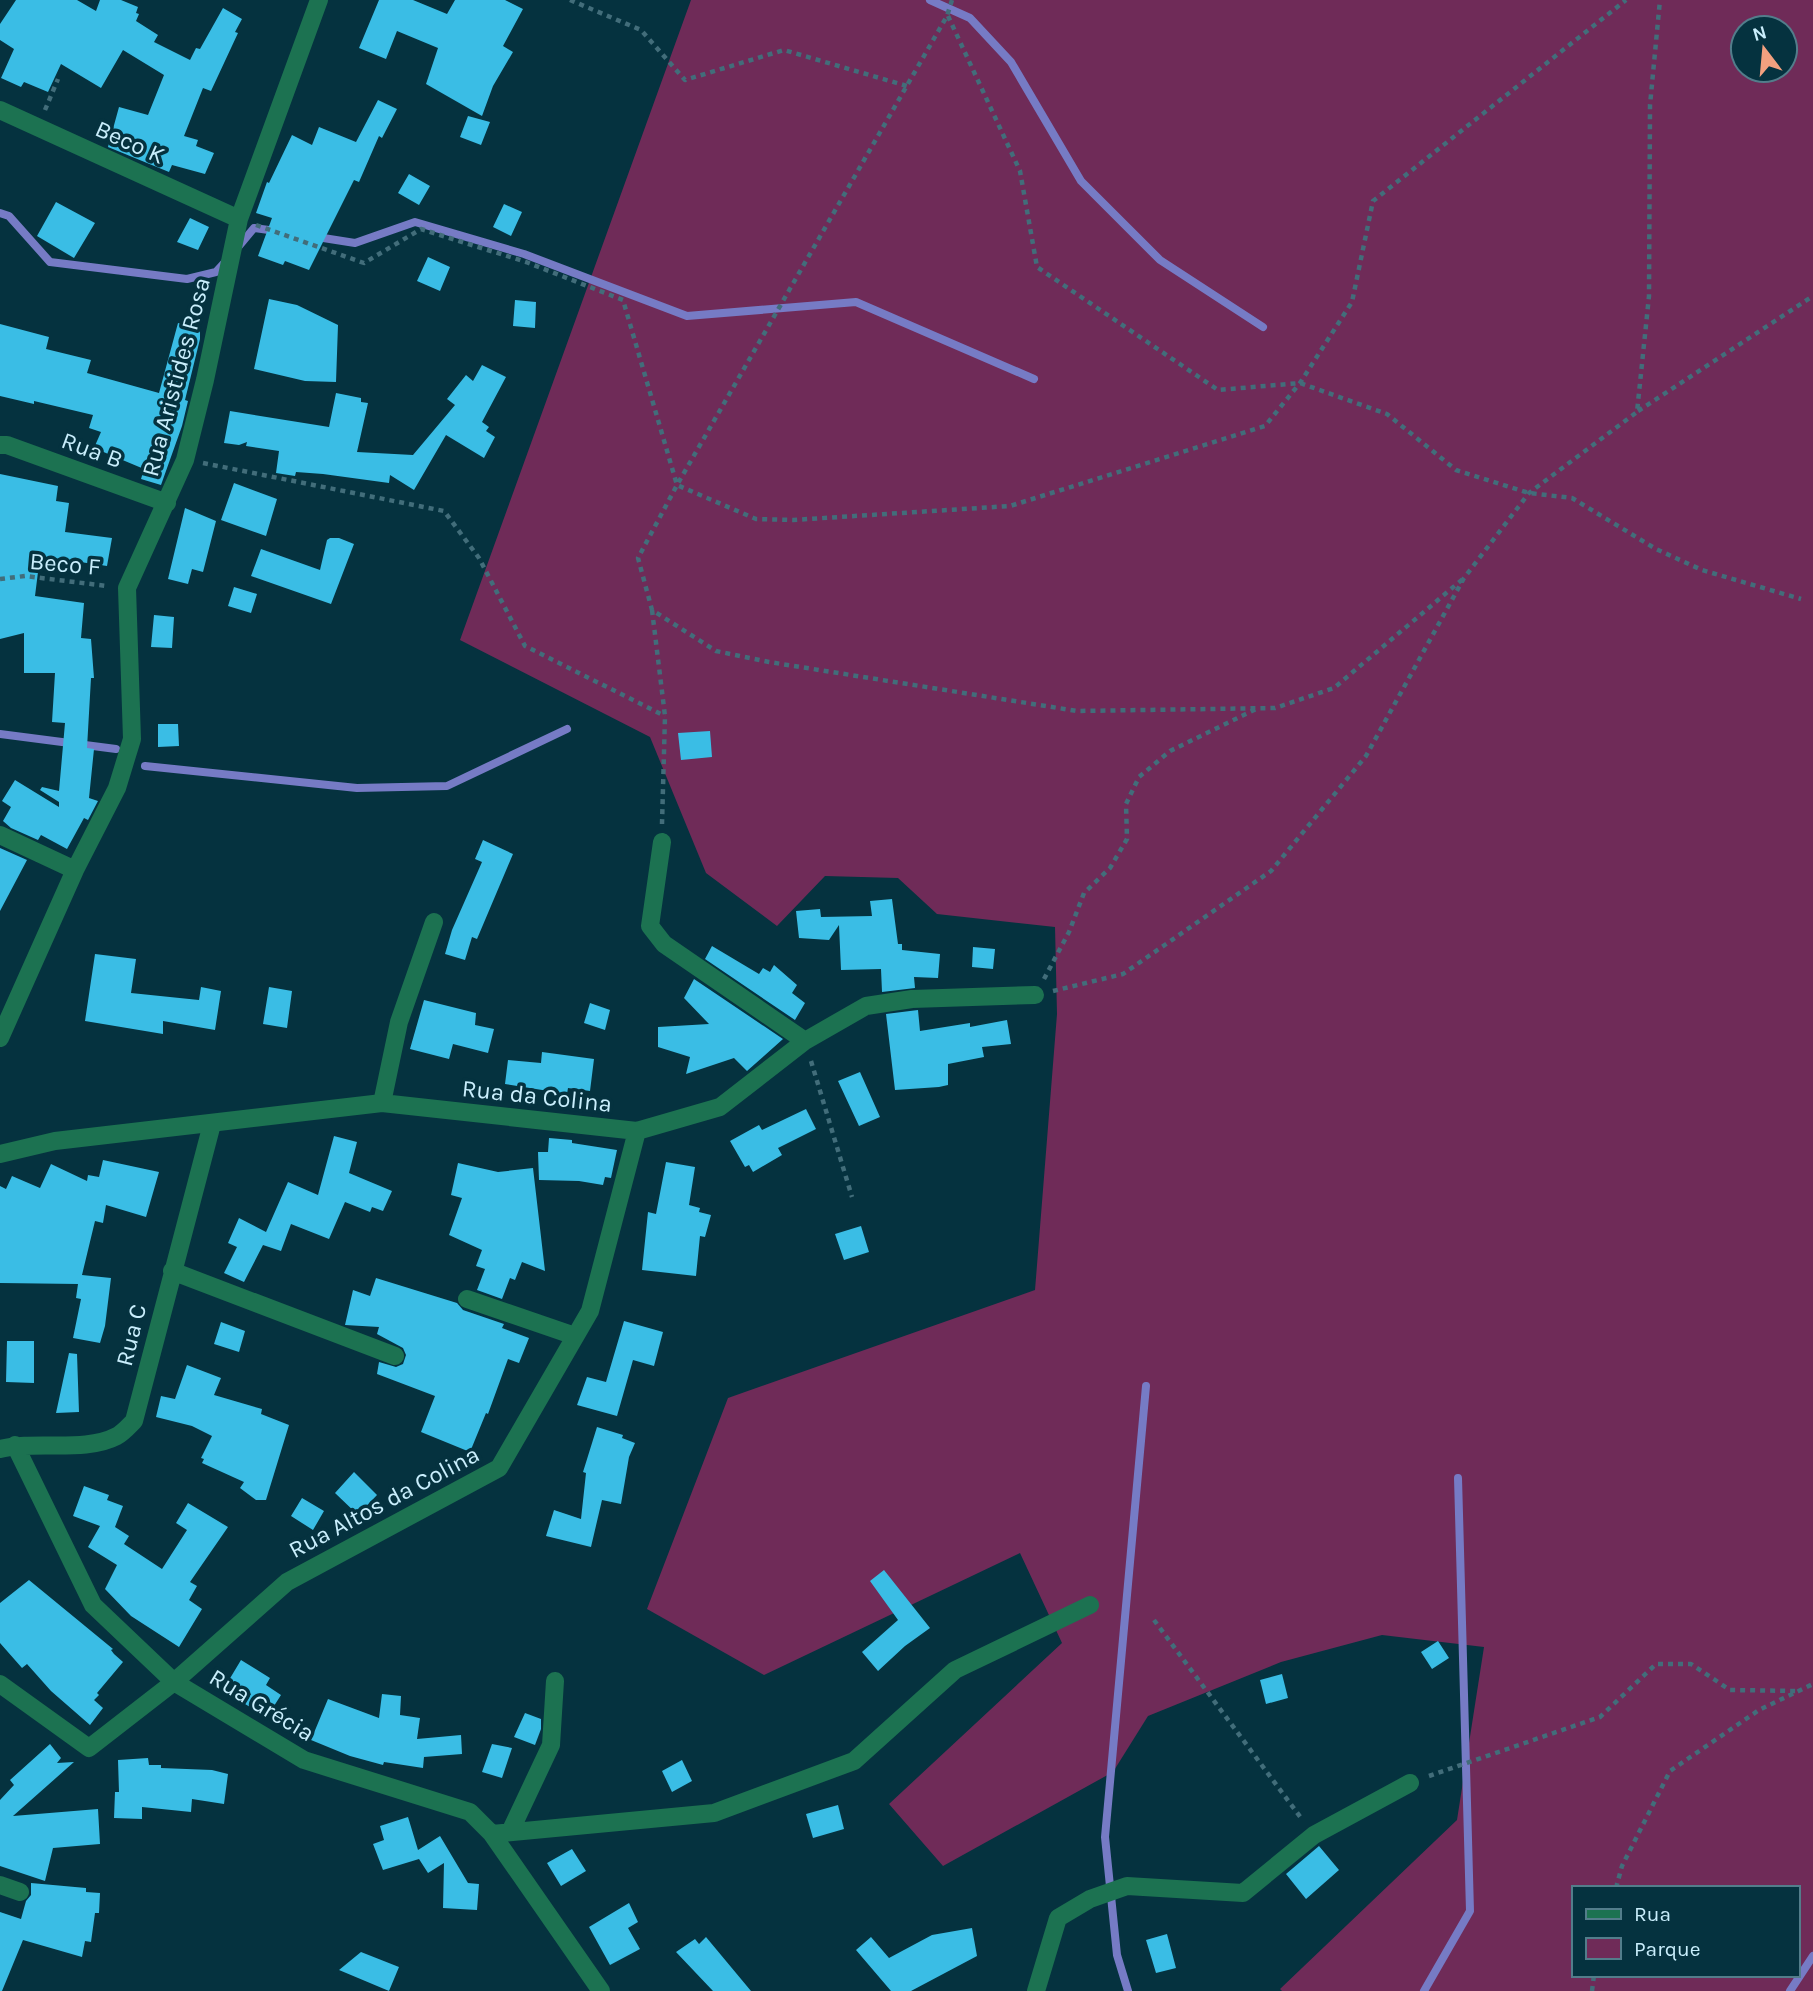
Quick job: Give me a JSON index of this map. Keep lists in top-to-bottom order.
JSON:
{
  "streets": {
    "street": [
      "Beco K",
      "Rua Aristides Rosa",
      "Rua B",
      "Rua da Colina",
      "Rua C",
      "Rua Altos da Colina",
      "Rua Grécia"
    ],
    "path": ["Beco F"]
  },
  "crossings": [
    ["Beco K", "Rua Aristides Rosa"],
    ["Rua Aristides Rosa", "Rua B"],
    ["Rua Aristides Rosa", "Beco F"],
    ["Rua da Colina", "Rua C"],
    ["Rua da Colina", "Rua Altos da Colina"],
    ["Rua C", "Rua Grécia"],
    ["Rua Altos da Colina", "Rua Grécia"]
  ],
  "legend": ["Rua", "Parque"],
  "north": "top"
}
